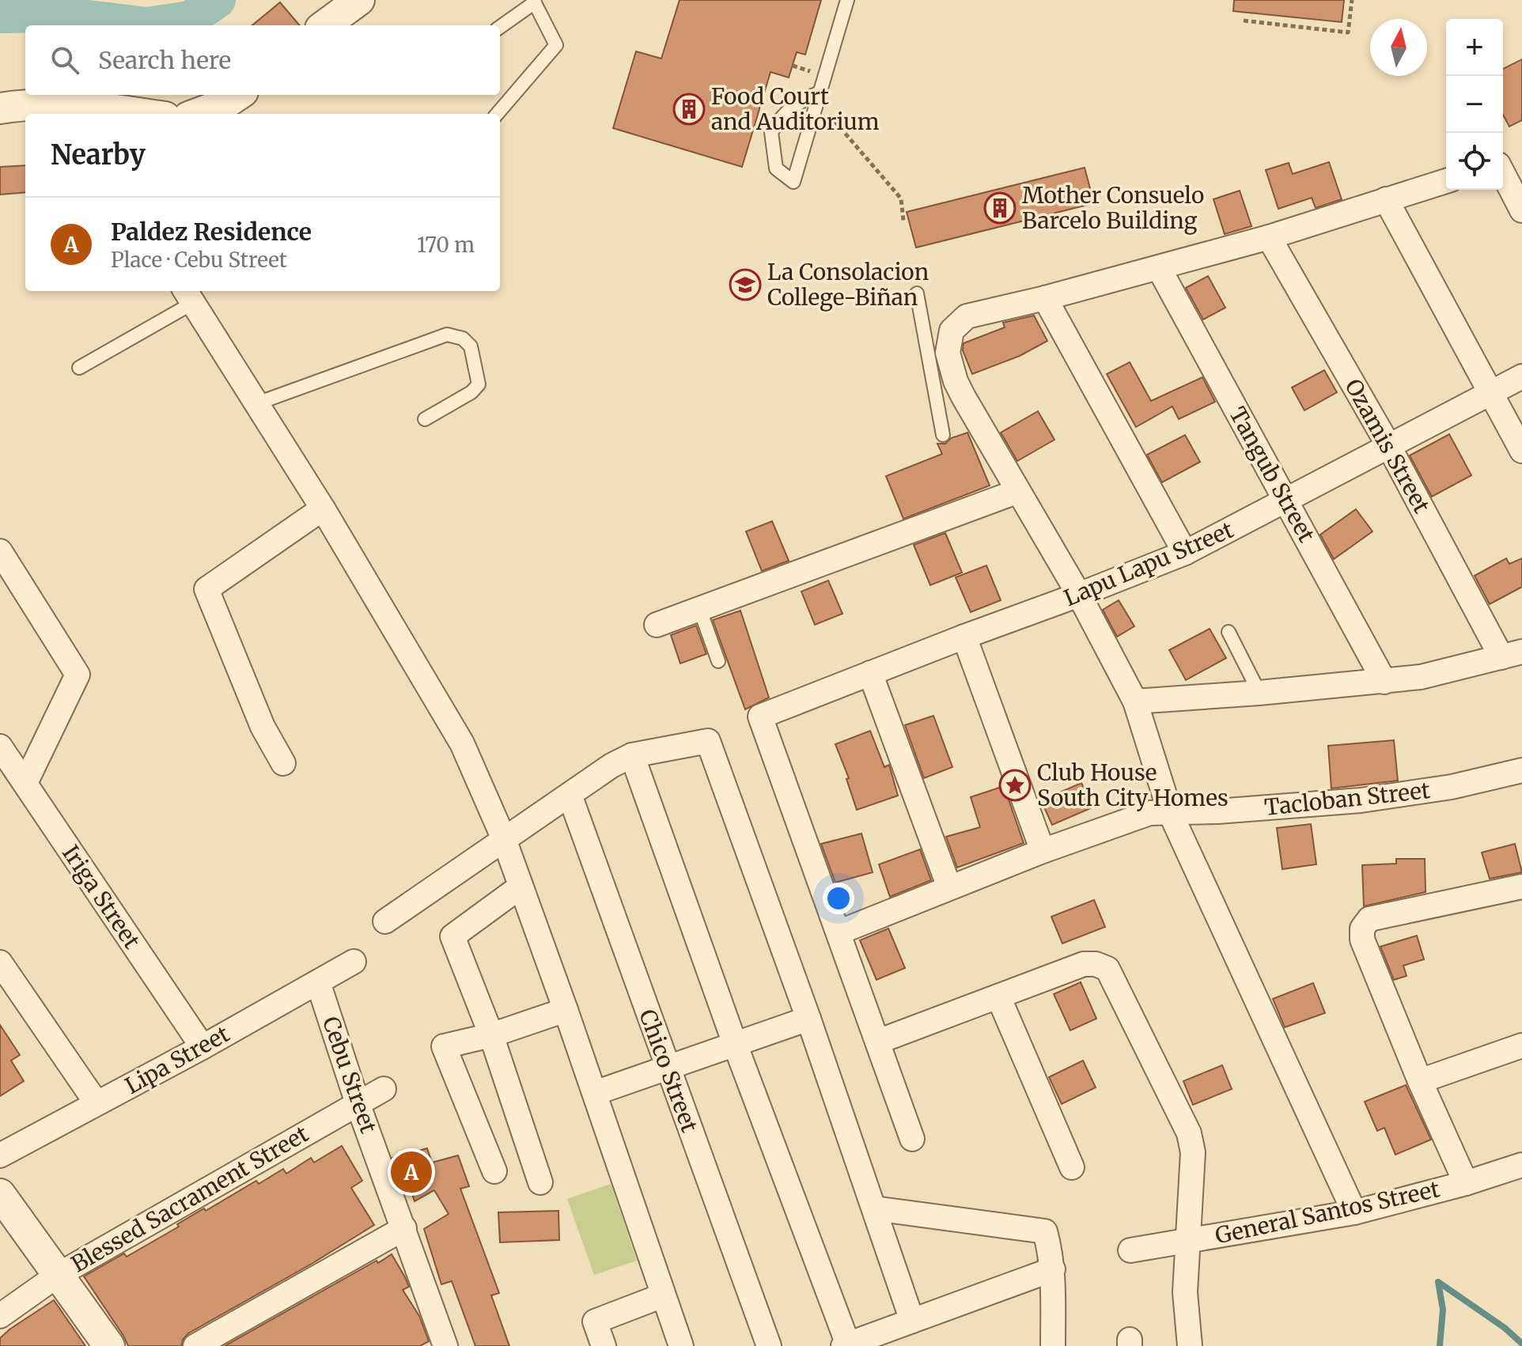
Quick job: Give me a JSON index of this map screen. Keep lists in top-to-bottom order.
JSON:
{
  "streets": {
    "street": [
      "Ozamis Street",
      "Tangub Street",
      "Lapu Lapu Street",
      "Tacloban Street",
      "Iriga Street",
      "Lipa Street",
      "Chico Street",
      "Cebu Street",
      "Blessed Sacrament Street",
      "General Santos Street"
    ]
  },
  "crossings": [
    ["Ozamis Street", "Lapu Lapu Street"],
    ["Tangub Street", "Lapu Lapu Street"],
    ["Lapu Lapu Street", "Tacloban Street"],
    ["Iriga Street", "Lipa Street"],
    ["Lipa Street", "Cebu Street"],
    ["Cebu Street", "Blessed Sacrament Street"]
  ],
  "places": {
    "building": ["Food Court and Auditorium", "Mother Consuelo Barcelo Building"],
    "school or university": ["La Consolacion College-Biñan"],
    "place": ["Club House South City Homes"]
  },
  "north": "top",
  "page": {
    "map_buttons": ["+", "−"],
    "search": "Search here",
    "heading": "Nearby",
    "list": [
      {
        "mark": "A",
        "name": "Paldez Residence",
        "note": "Place · Cebu Street",
        "value": "170 m"
      }
    ],
    "pins": "A"
  }
}
